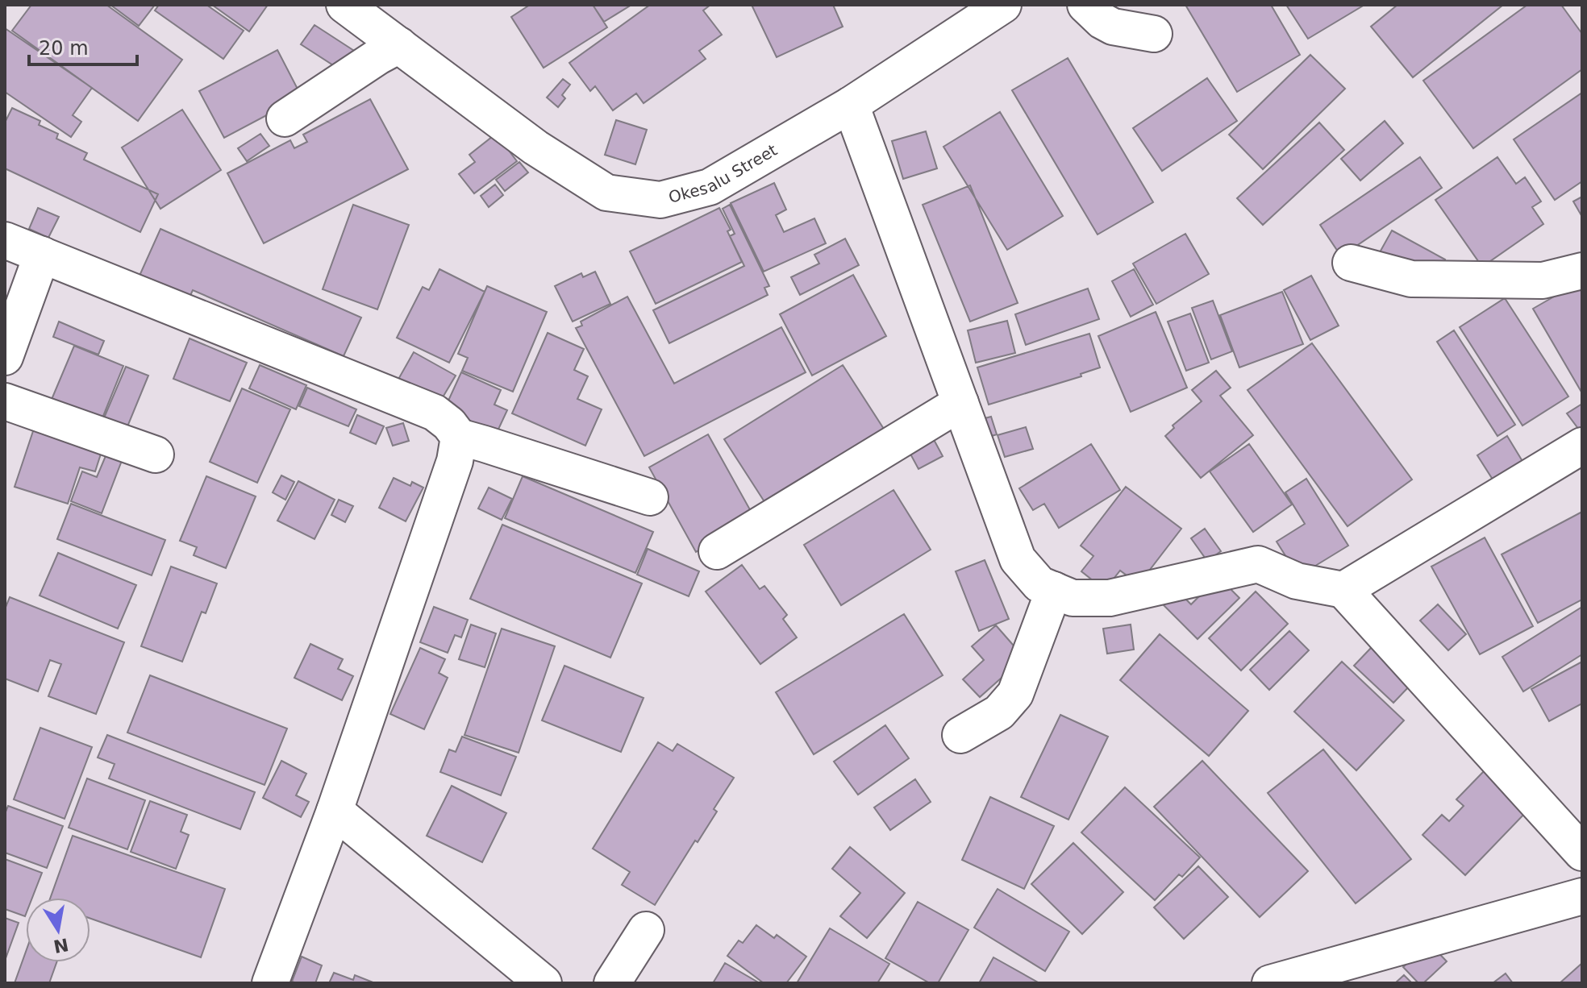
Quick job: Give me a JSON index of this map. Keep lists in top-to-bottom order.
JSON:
{
  "streets": {
    "street": ["Okesalu Street"]
  },
  "scale_bar": "20 m",
  "north": "bottom"
}
